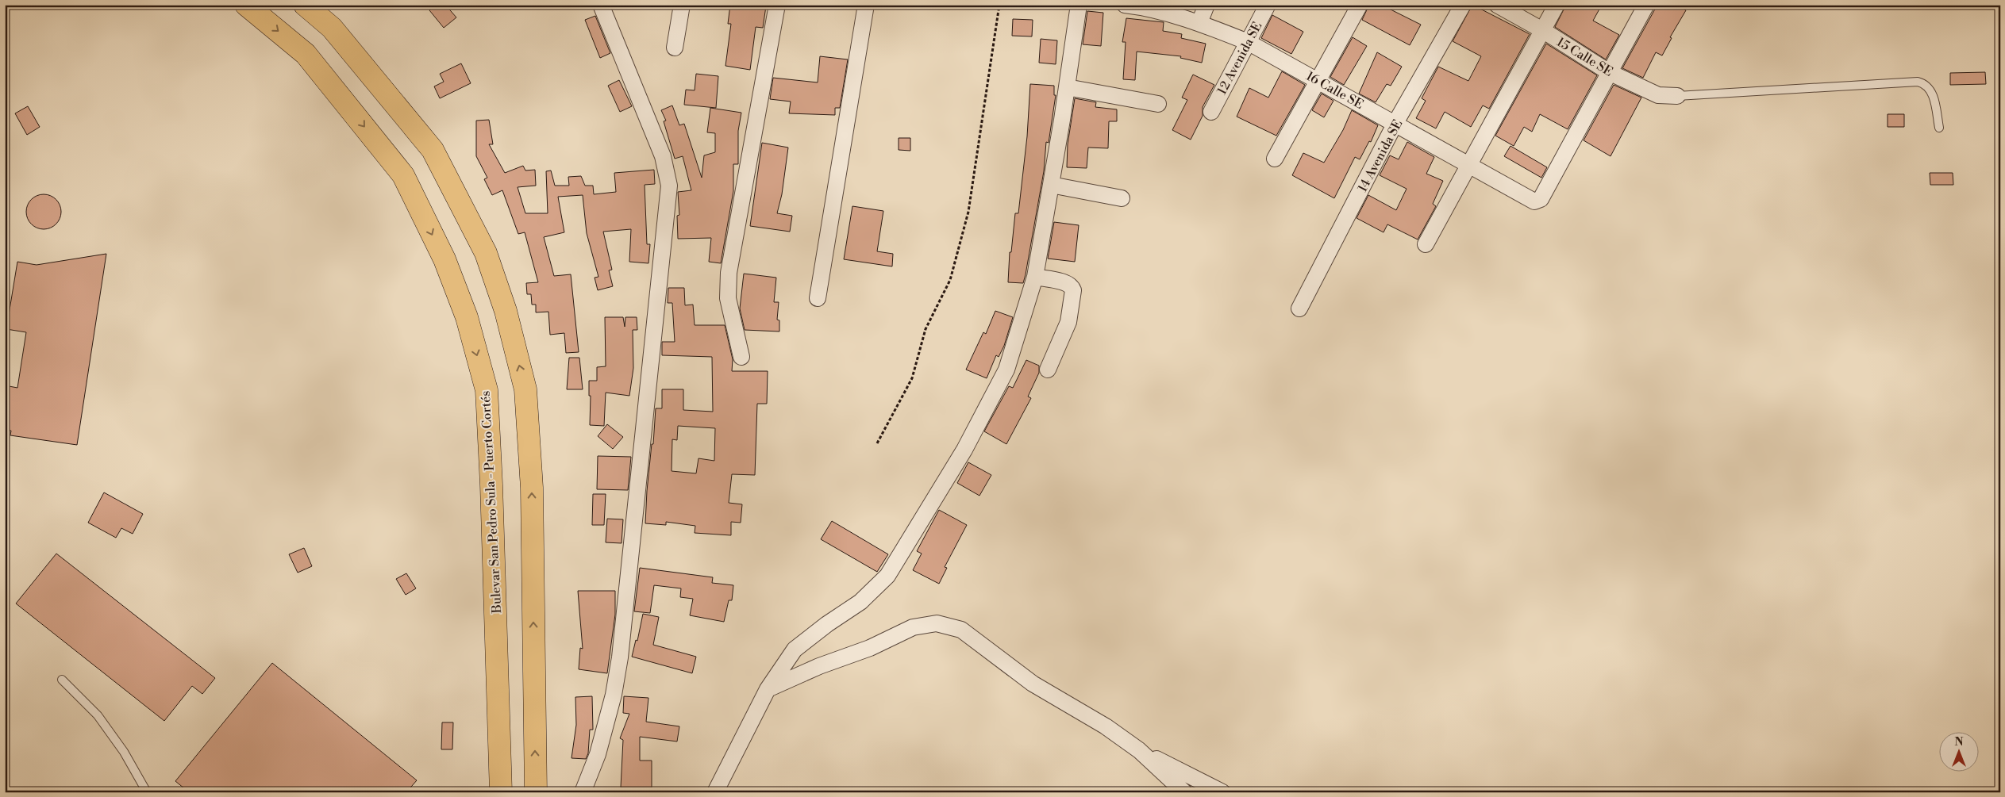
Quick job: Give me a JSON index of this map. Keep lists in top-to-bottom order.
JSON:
{
  "streets": {
    "highway": ["Bulevar San Pedro Sula - Puerto Cortés"],
    "street": [
      "15 Calle SE",
      "12 Avenida SE",
      "16 Calle SE",
      "14 Avenida SE"
    ]
  },
  "crossings": [
    ["15 Calle SE", "16 Calle SE"],
    ["12 Avenida SE", "16 Calle SE"],
    ["16 Calle SE", "14 Avenida SE"]
  ],
  "north": "top"
}
